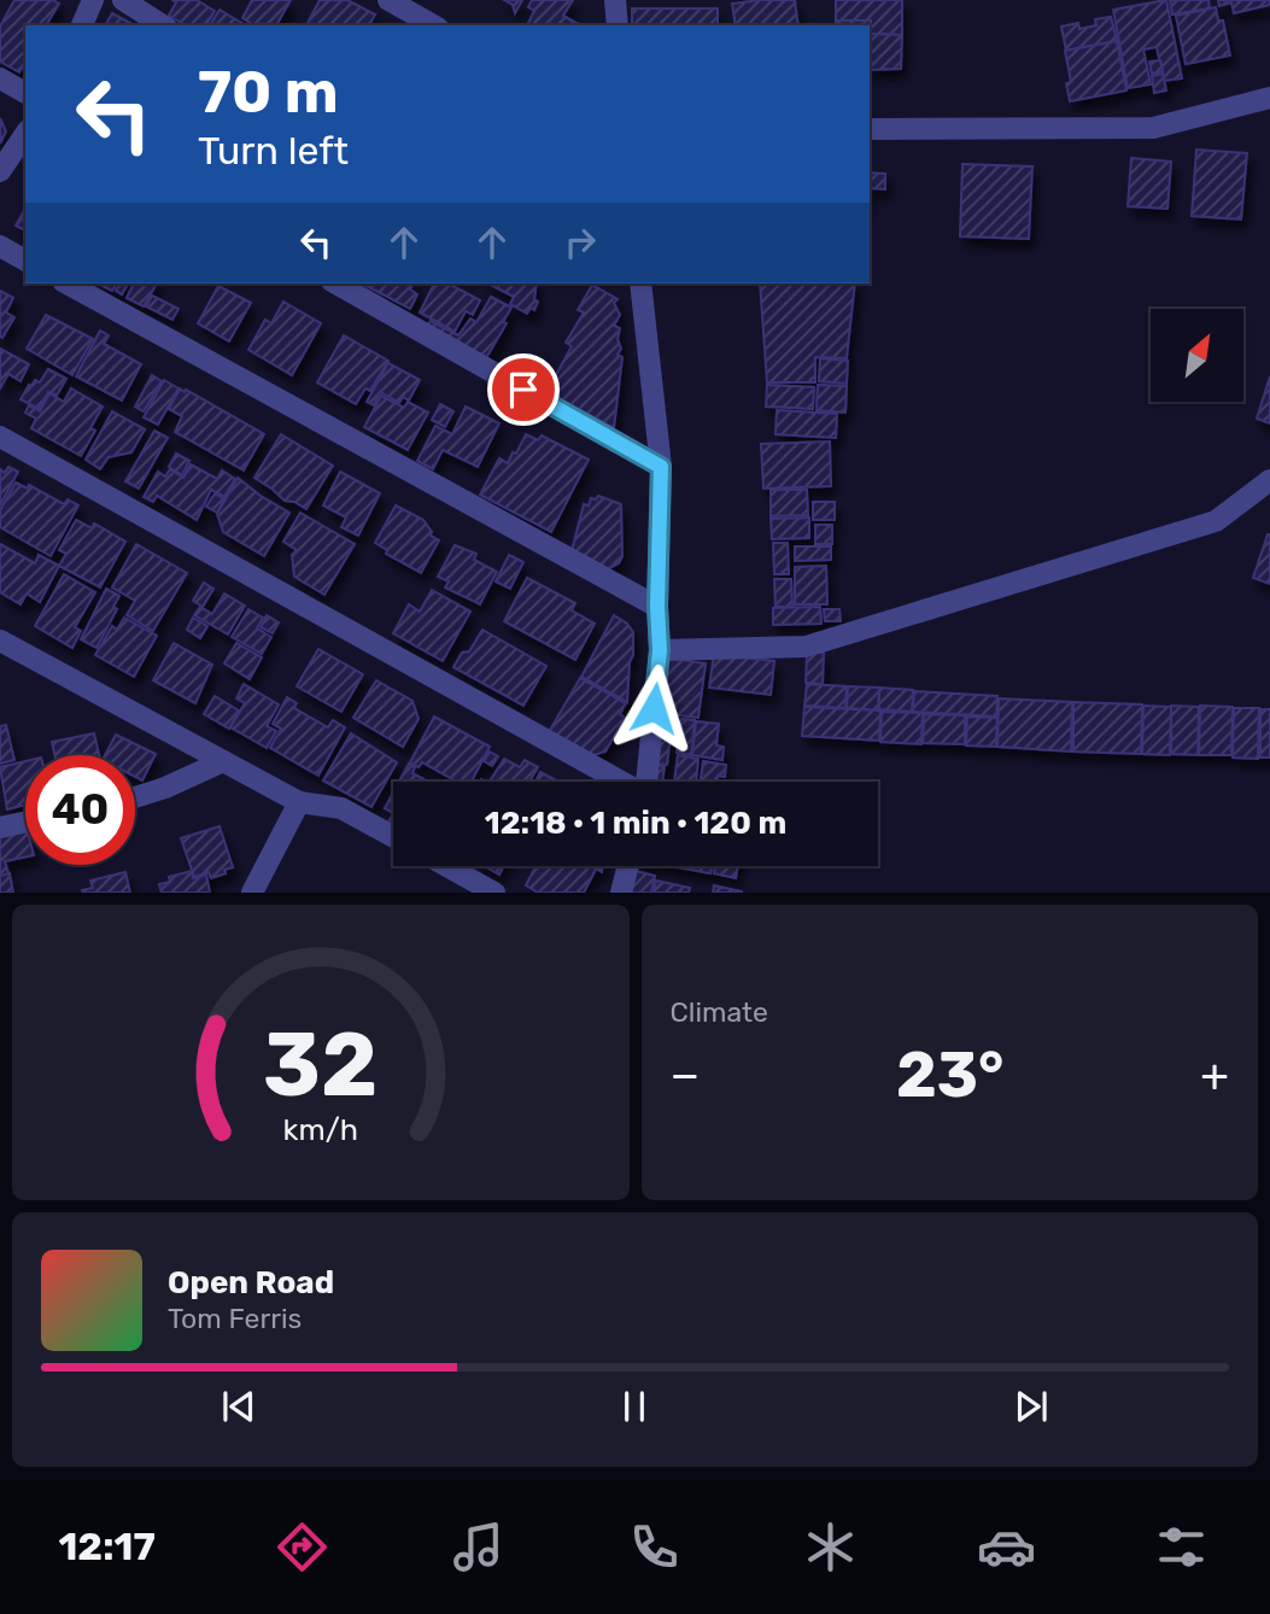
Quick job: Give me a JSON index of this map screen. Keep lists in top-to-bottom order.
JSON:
{
  "north": "top right",
  "page": {
    "turn": ["70 m", "Turn left"],
    "limit": "40",
    "trip": "12:18 · 1 min · 120 m",
    "tile": "Climate",
    "heat": ["−", "23°", "+"],
    "song": ["Open Road", "Tom Ferris"],
    "tabs": "12:17",
    "gauge": ["32", "km/h"]
  }
}
